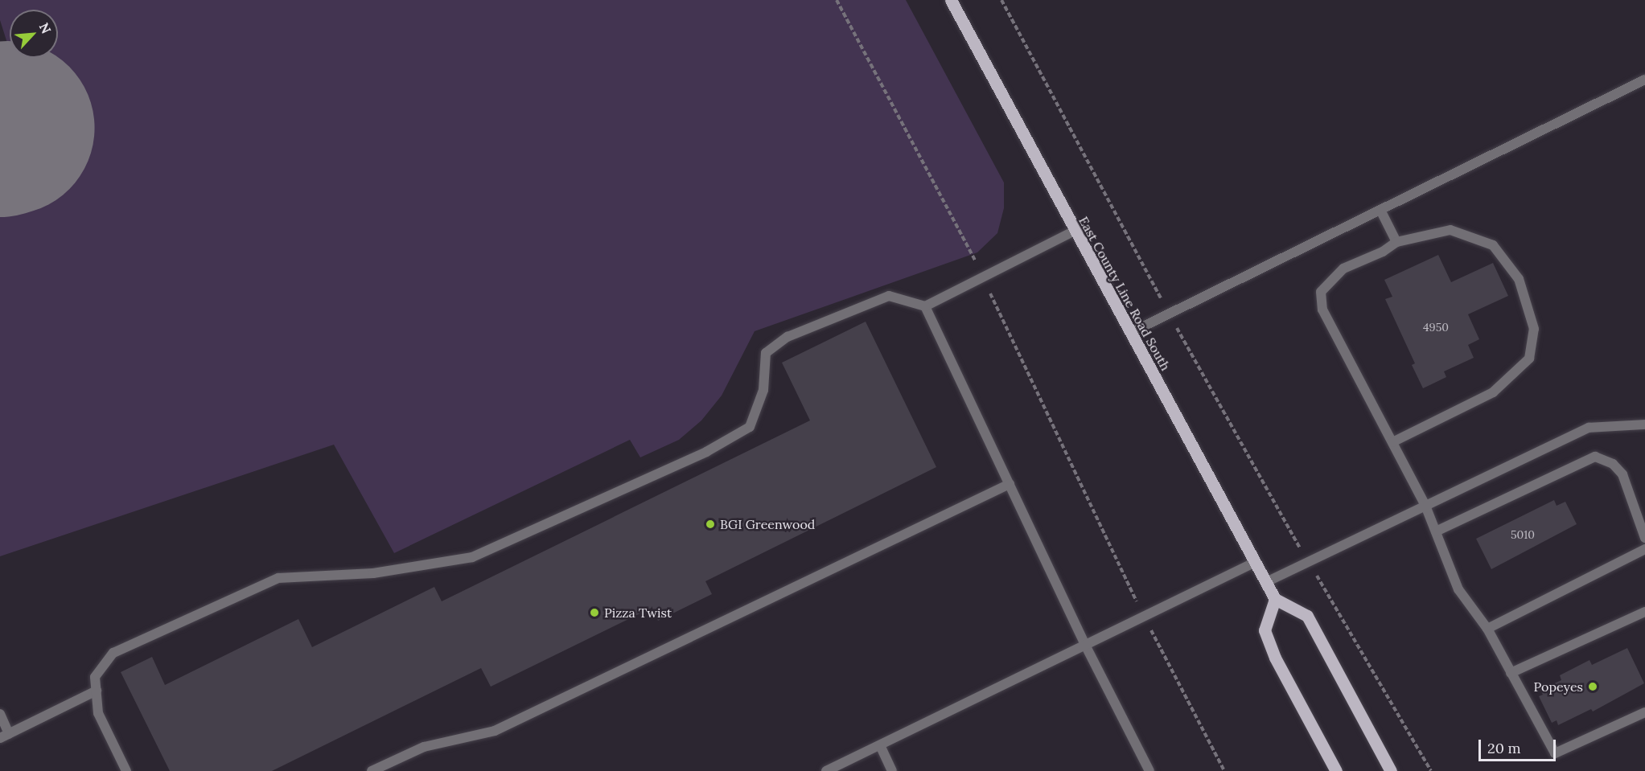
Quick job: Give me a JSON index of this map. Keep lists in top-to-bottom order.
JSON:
{
  "streets": {
    "main road": ["East County Line Road South"]
  },
  "places": ["BGI Greenwood", "Pizza Twist", "Popeyes"],
  "house_numbers": ["4950", "5010"],
  "scale_bar": "20 m",
  "north": "top right"
}
